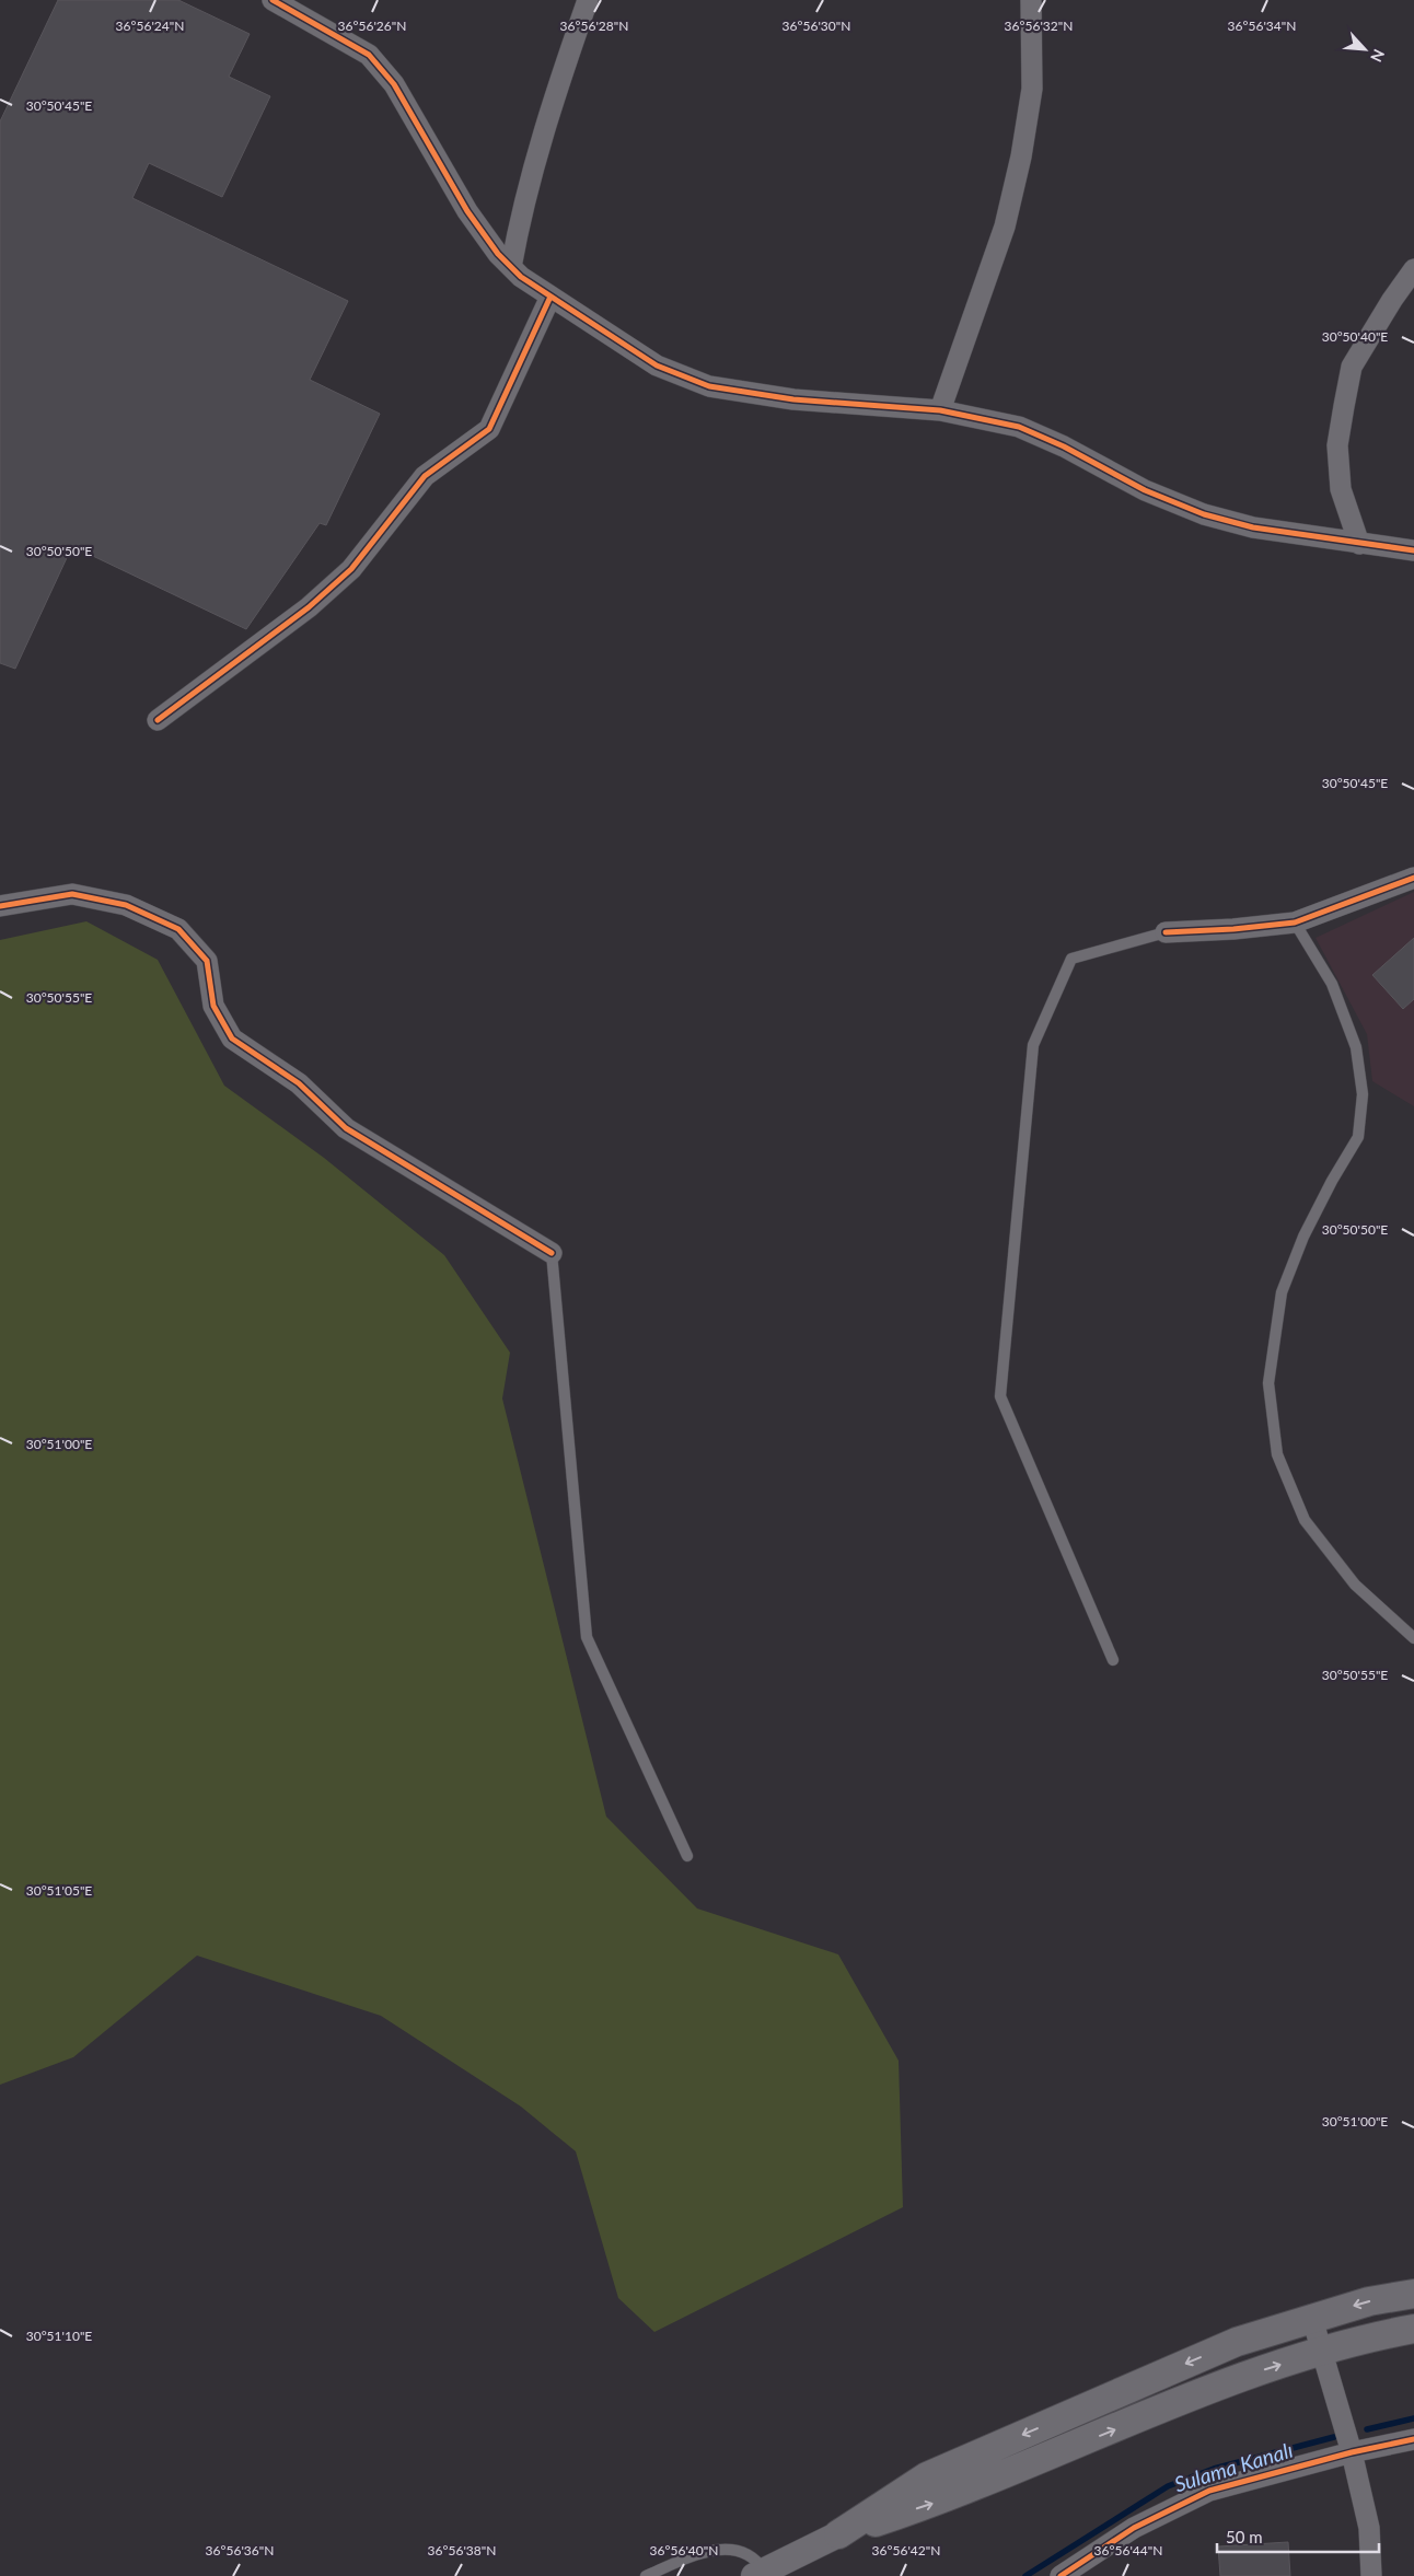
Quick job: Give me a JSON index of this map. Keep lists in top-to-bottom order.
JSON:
{
  "water": ["Sulama Kanalı"],
  "scale_bar": "50 m",
  "north": "bottom right",
  "coordinates": [
    "36°56'32\"N",
    "36°56'24\"N",
    "36°56'26\"N",
    "36°56'28\"N",
    "36°56'30\"N",
    "36°56'34\"N",
    "30°50'45\"E",
    "30°50'40\"E",
    "30°50'50\"E",
    "30°50'55\"E",
    "30°51'00\"E",
    "30°51'05\"E",
    "30°51'10\"E",
    "36°56'36\"N",
    "36°56'38\"N",
    "36°56'40\"N",
    "36°56'42\"N",
    "36°56'44\"N"
  ]
}
